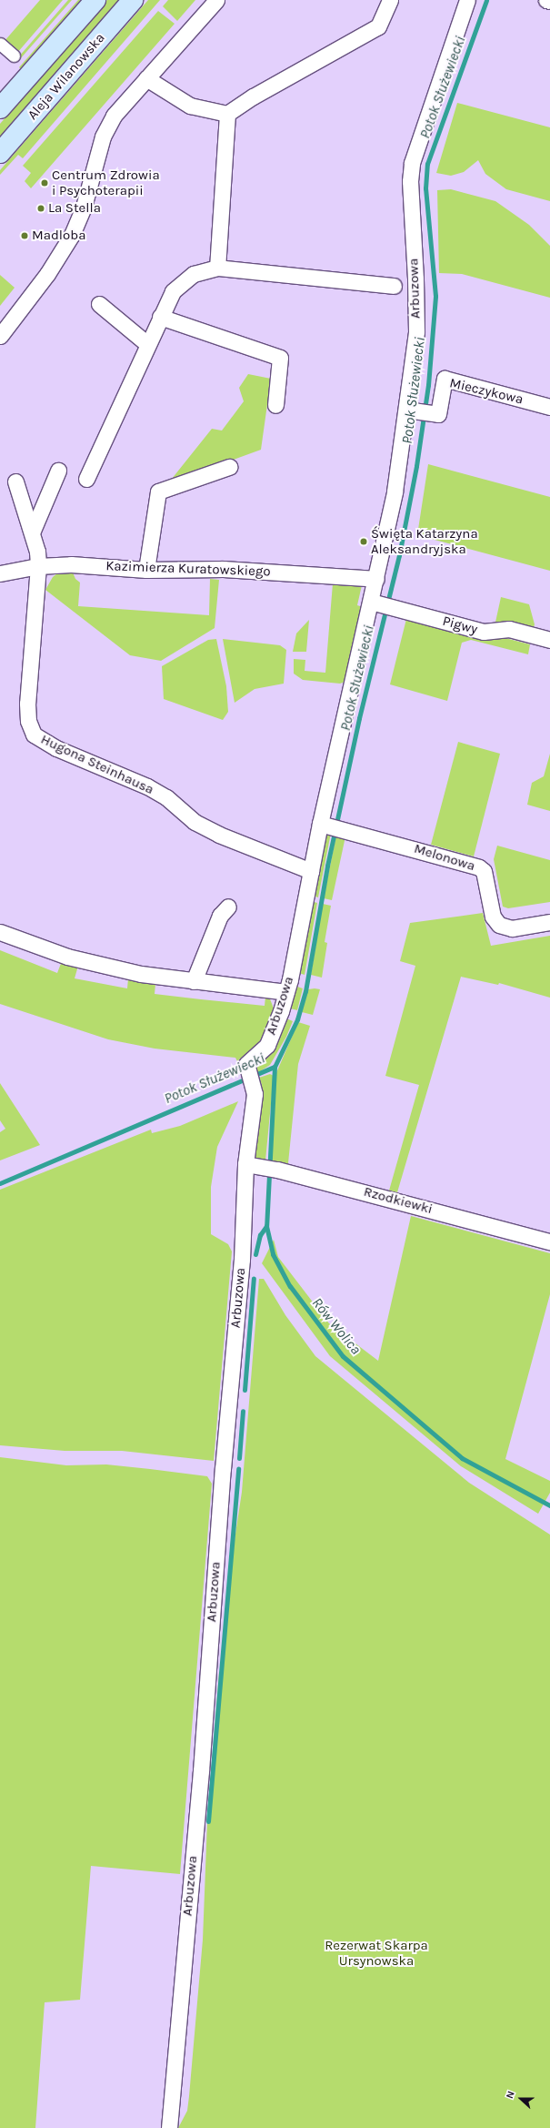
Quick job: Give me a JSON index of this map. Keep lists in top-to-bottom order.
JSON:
{
  "streets": {
    "main road": ["Aleja Wilanowska"],
    "street": [
      "Arbuzowa",
      "Mieczykowa",
      "Kazimierza Kuratowskiego",
      "Pigwy",
      "Hugona Steinhausa",
      "Melonowa",
      "Rzodkiewki"
    ]
  },
  "crossings": [
    ["Arbuzowa", "Mieczykowa"],
    ["Arbuzowa", "Kazimierza Kuratowskiego"],
    ["Arbuzowa", "Pigwy"],
    ["Arbuzowa", "Hugona Steinhausa"],
    ["Arbuzowa", "Melonowa"],
    ["Arbuzowa", "Rzodkiewki"],
    ["Kazimierza Kuratowskiego", "Hugona Steinhausa"]
  ],
  "water": ["Potok Służewiecki", "Rów Wolica"],
  "parks": ["Rezerwat Skarpa Ursynowska"],
  "places": [
    "Centrum Zdrowia i Psychoterapii",
    "La Stella",
    "Madloba",
    "Święta Katarzyna Aleksandryjska"
  ],
  "north": "left"
}
